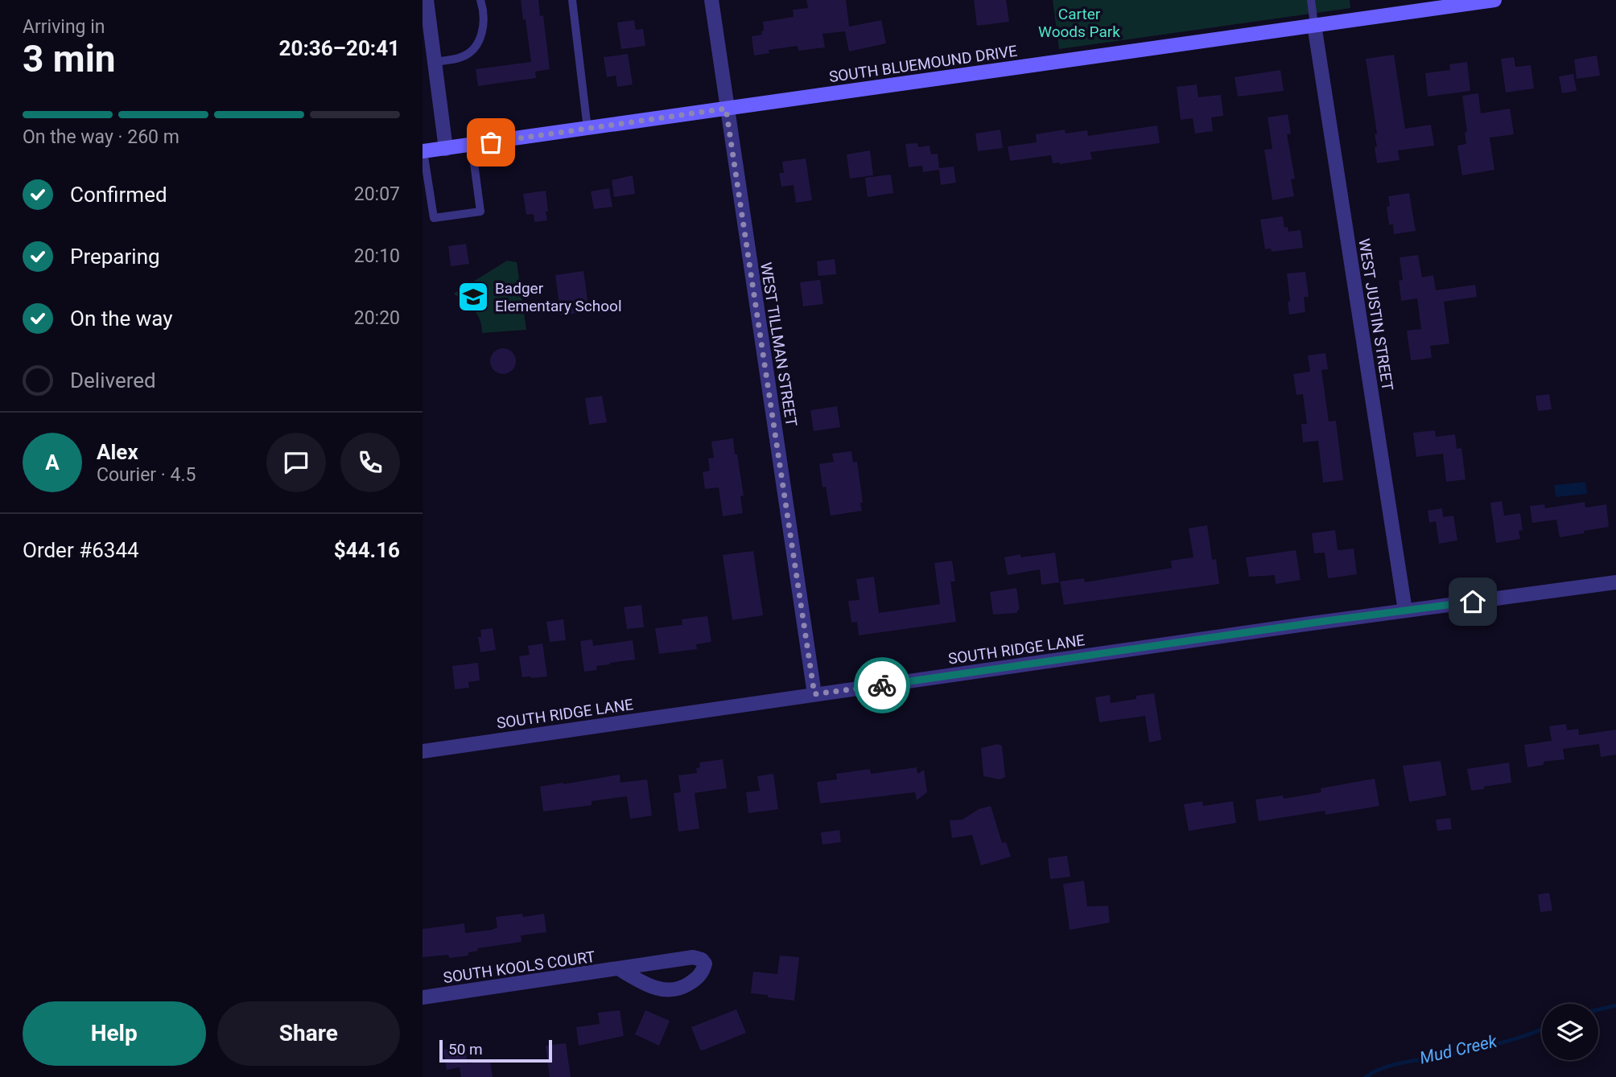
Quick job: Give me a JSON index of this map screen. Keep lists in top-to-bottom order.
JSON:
{
  "streets": {
    "main road": ["SOUTH BLUEMOUND DRIVE"],
    "street": [
      "WEST JUSTIN STREET",
      "WEST TILLMAN STREET",
      "SOUTH RIDGE LANE",
      "SOUTH KOOLS COURT"
    ]
  },
  "crossings": [
    ["SOUTH BLUEMOUND DRIVE", "WEST JUSTIN STREET"],
    ["SOUTH BLUEMOUND DRIVE", "WEST TILLMAN STREET"],
    ["WEST JUSTIN STREET", "SOUTH RIDGE LANE"],
    ["WEST TILLMAN STREET", "SOUTH RIDGE LANE"]
  ],
  "water": ["Mud Creek"],
  "parks": ["Carter Woods Park"],
  "places": {
    "school or university": ["Badger Elementary School"]
  },
  "scale_bar": "50 m",
  "page": {
    "heading": ["3 min", "Arriving in", "20:36–20:41"],
    "panel": [
      "Alex",
      "Courier · 4.5",
      "Order #6344",
      "$44.16"
    ],
    "bar": "On the way · 260 m",
    "list": [
      ["Confirmed", "20:07"],
      ["Preparing", "20:10"],
      ["On the way", "20:20"],
      "Delivered"
    ],
    "round": "A",
    "buttons": ["Help", "Share"],
    "scale": "50 m"
  }
}
